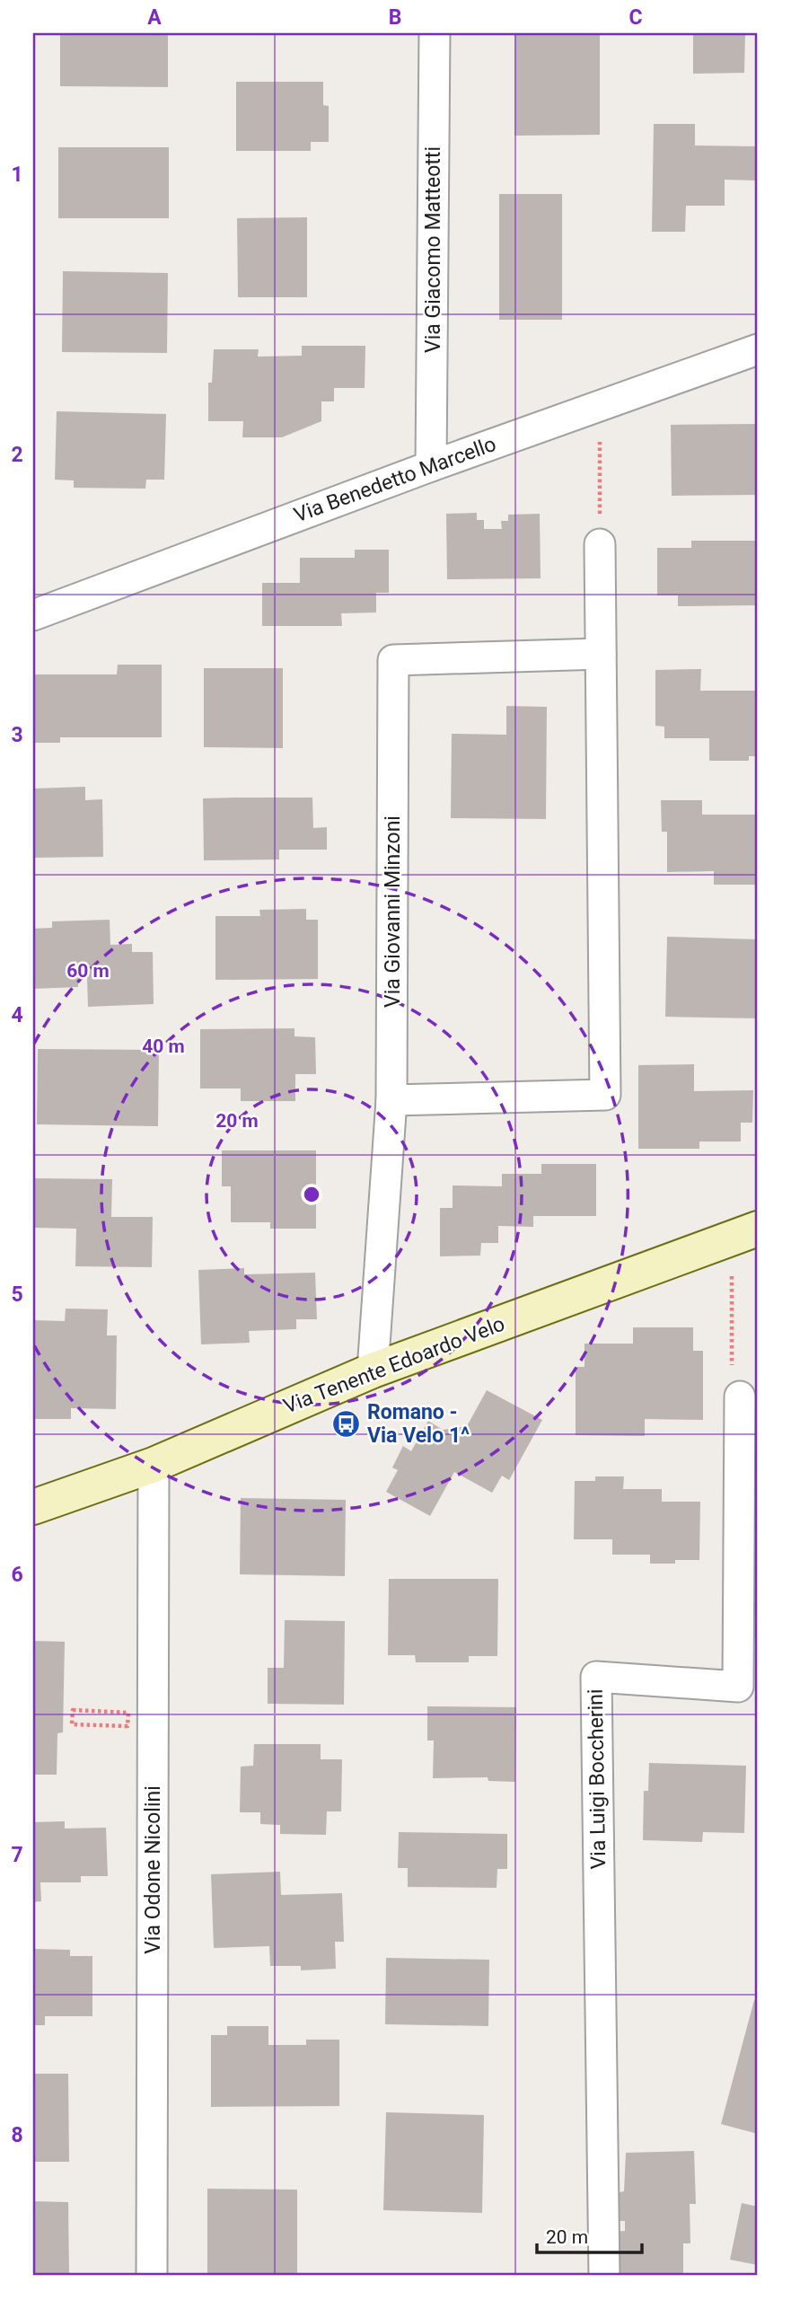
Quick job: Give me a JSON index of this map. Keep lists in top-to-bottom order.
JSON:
{
  "streets": {
    "street": [
      "Via Giacomo Matteotti",
      "Via Benedetto Marcello",
      "Via Giovanni Minzoni",
      "Via Tenente Edoardo Velo",
      "Via Luigi Boccherini",
      "Via Odone Nicolini"
    ]
  },
  "crossings": [
    ["Via Giacomo Matteotti", "Via Benedetto Marcello"],
    ["Via Giovanni Minzoni", "Via Tenente Edoardo Velo"],
    ["Via Tenente Edoardo Velo", "Via Odone Nicolini"]
  ],
  "places": {
    "bus stop": ["Romano - Via Velo 1^"]
  },
  "scale_bar": "20 m",
  "grid": {
    "columns": ["A", "B", "C"],
    "rows": [
      "1",
      "2",
      "3",
      "4",
      "5",
      "6",
      "7",
      "8"
    ]
  },
  "rings": ["60 m", "40 m", "20 m"]
}
